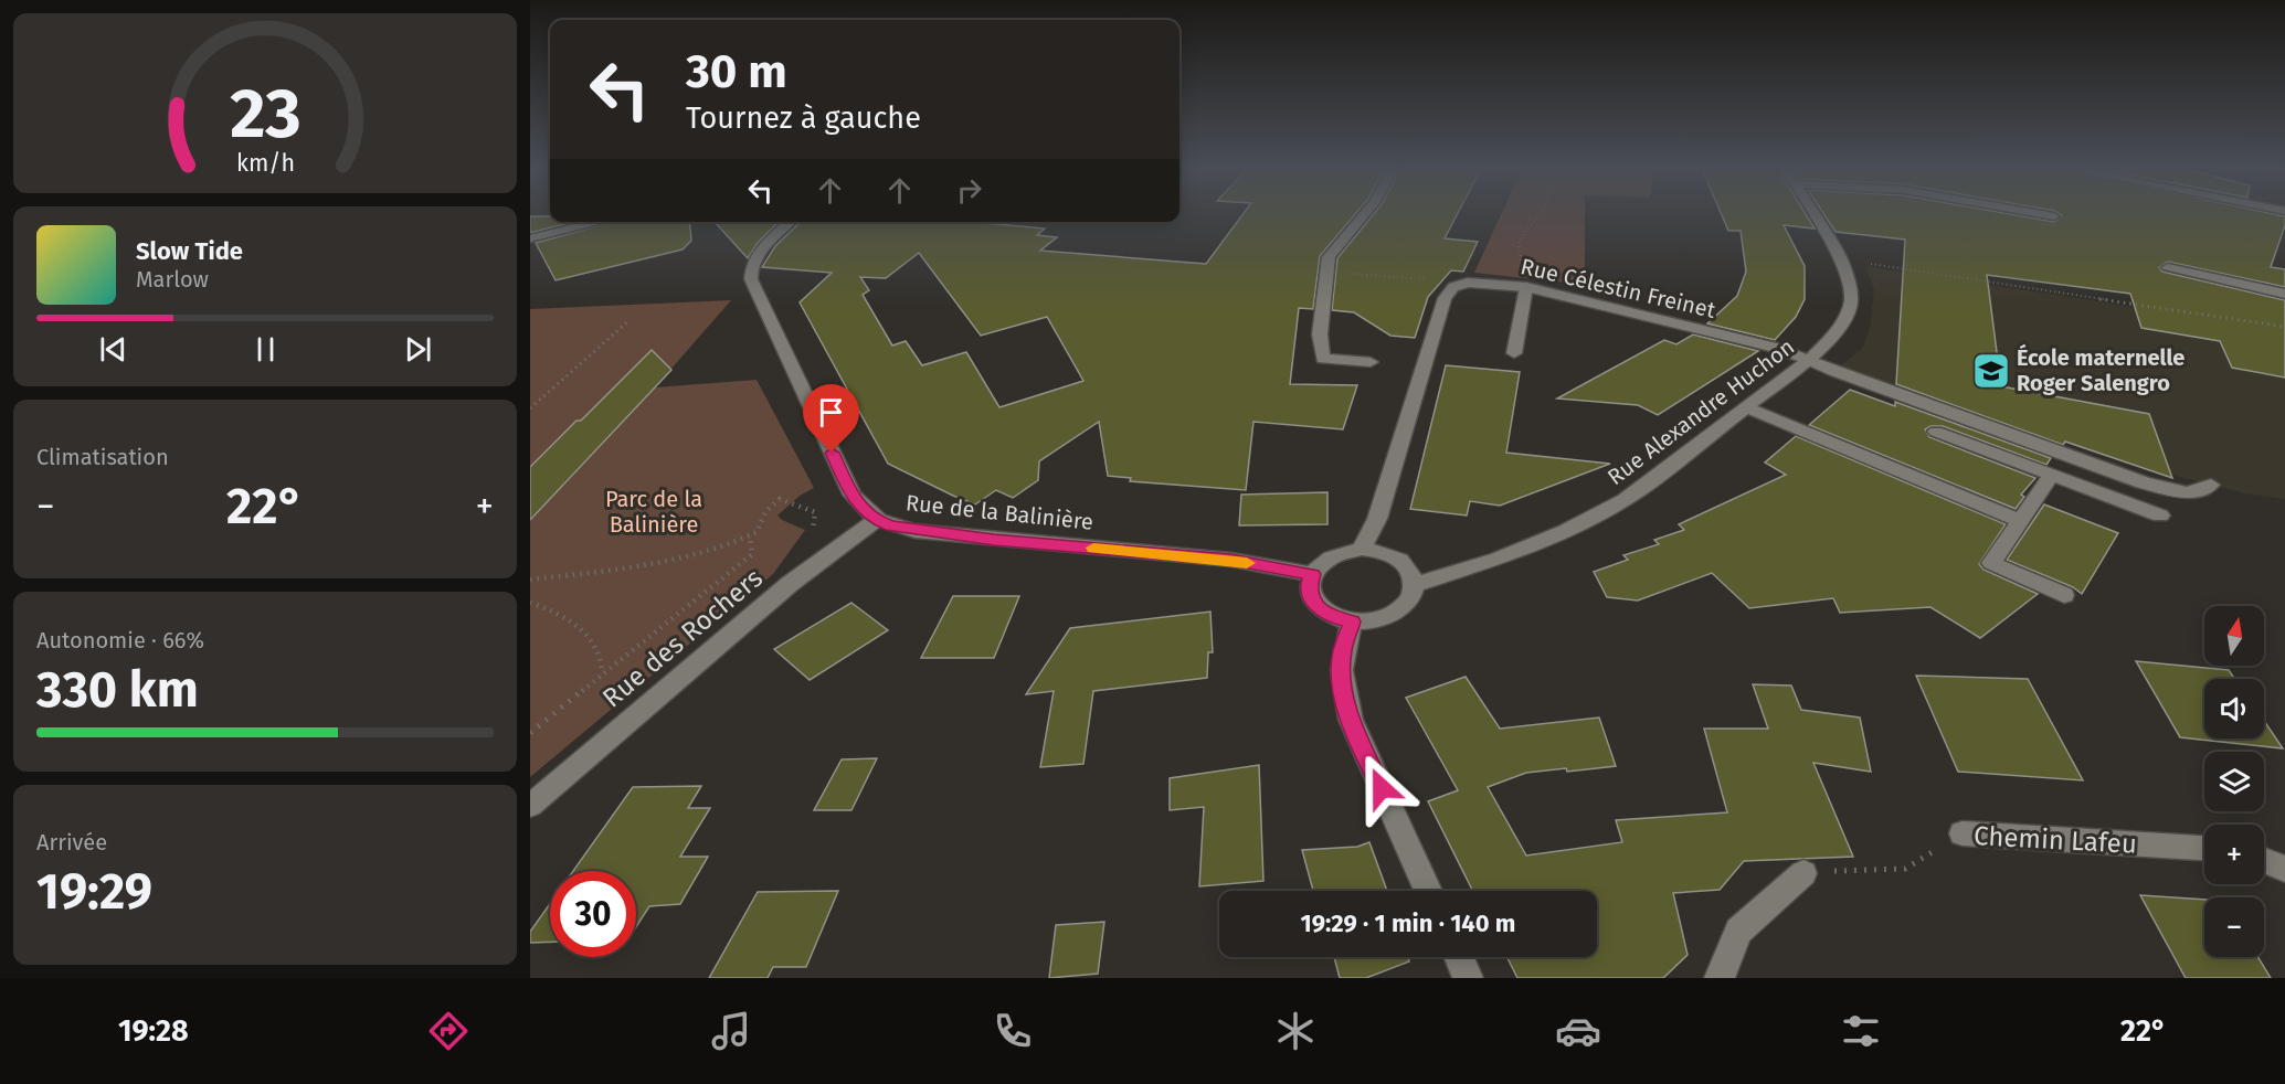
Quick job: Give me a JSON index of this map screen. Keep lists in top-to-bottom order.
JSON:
{
  "streets": {
    "street": [
      "Rue Célestin Freinet",
      "Rue Alexandre Huchon",
      "Rue de la Balinière",
      "Rue des Rochers",
      "Chemin Lafeu"
    ]
  },
  "crossings": [
    ["Rue Célestin Freinet", "Rue Alexandre Huchon"],
    ["Rue Célestin Freinet", "Rue de la Balinière"],
    ["Rue Alexandre Huchon", "Rue de la Balinière"],
    ["Rue de la Balinière", "Rue des Rochers"]
  ],
  "parks": ["Parc de la Balinière"],
  "places": {
    "school or university": ["École maternelle Roger Salengro"]
  },
  "north": "top",
  "page": {
    "turn": ["30 m", "Tournez à gauche"],
    "song": ["Slow Tide", "Marlow"],
    "tile": [
      "Climatisation",
      ["Autonomie · 66%", "330 km"],
      ["Arrivée", "19:29"]
    ],
    "heat": ["−", "22°", "+"],
    "map_buttons": ["+", "−"],
    "limit": "30",
    "trip": "19:29 · 1 min · 140 m",
    "tabs": ["19:28", "22°"],
    "gauge": ["23", "km/h"]
  }
}
